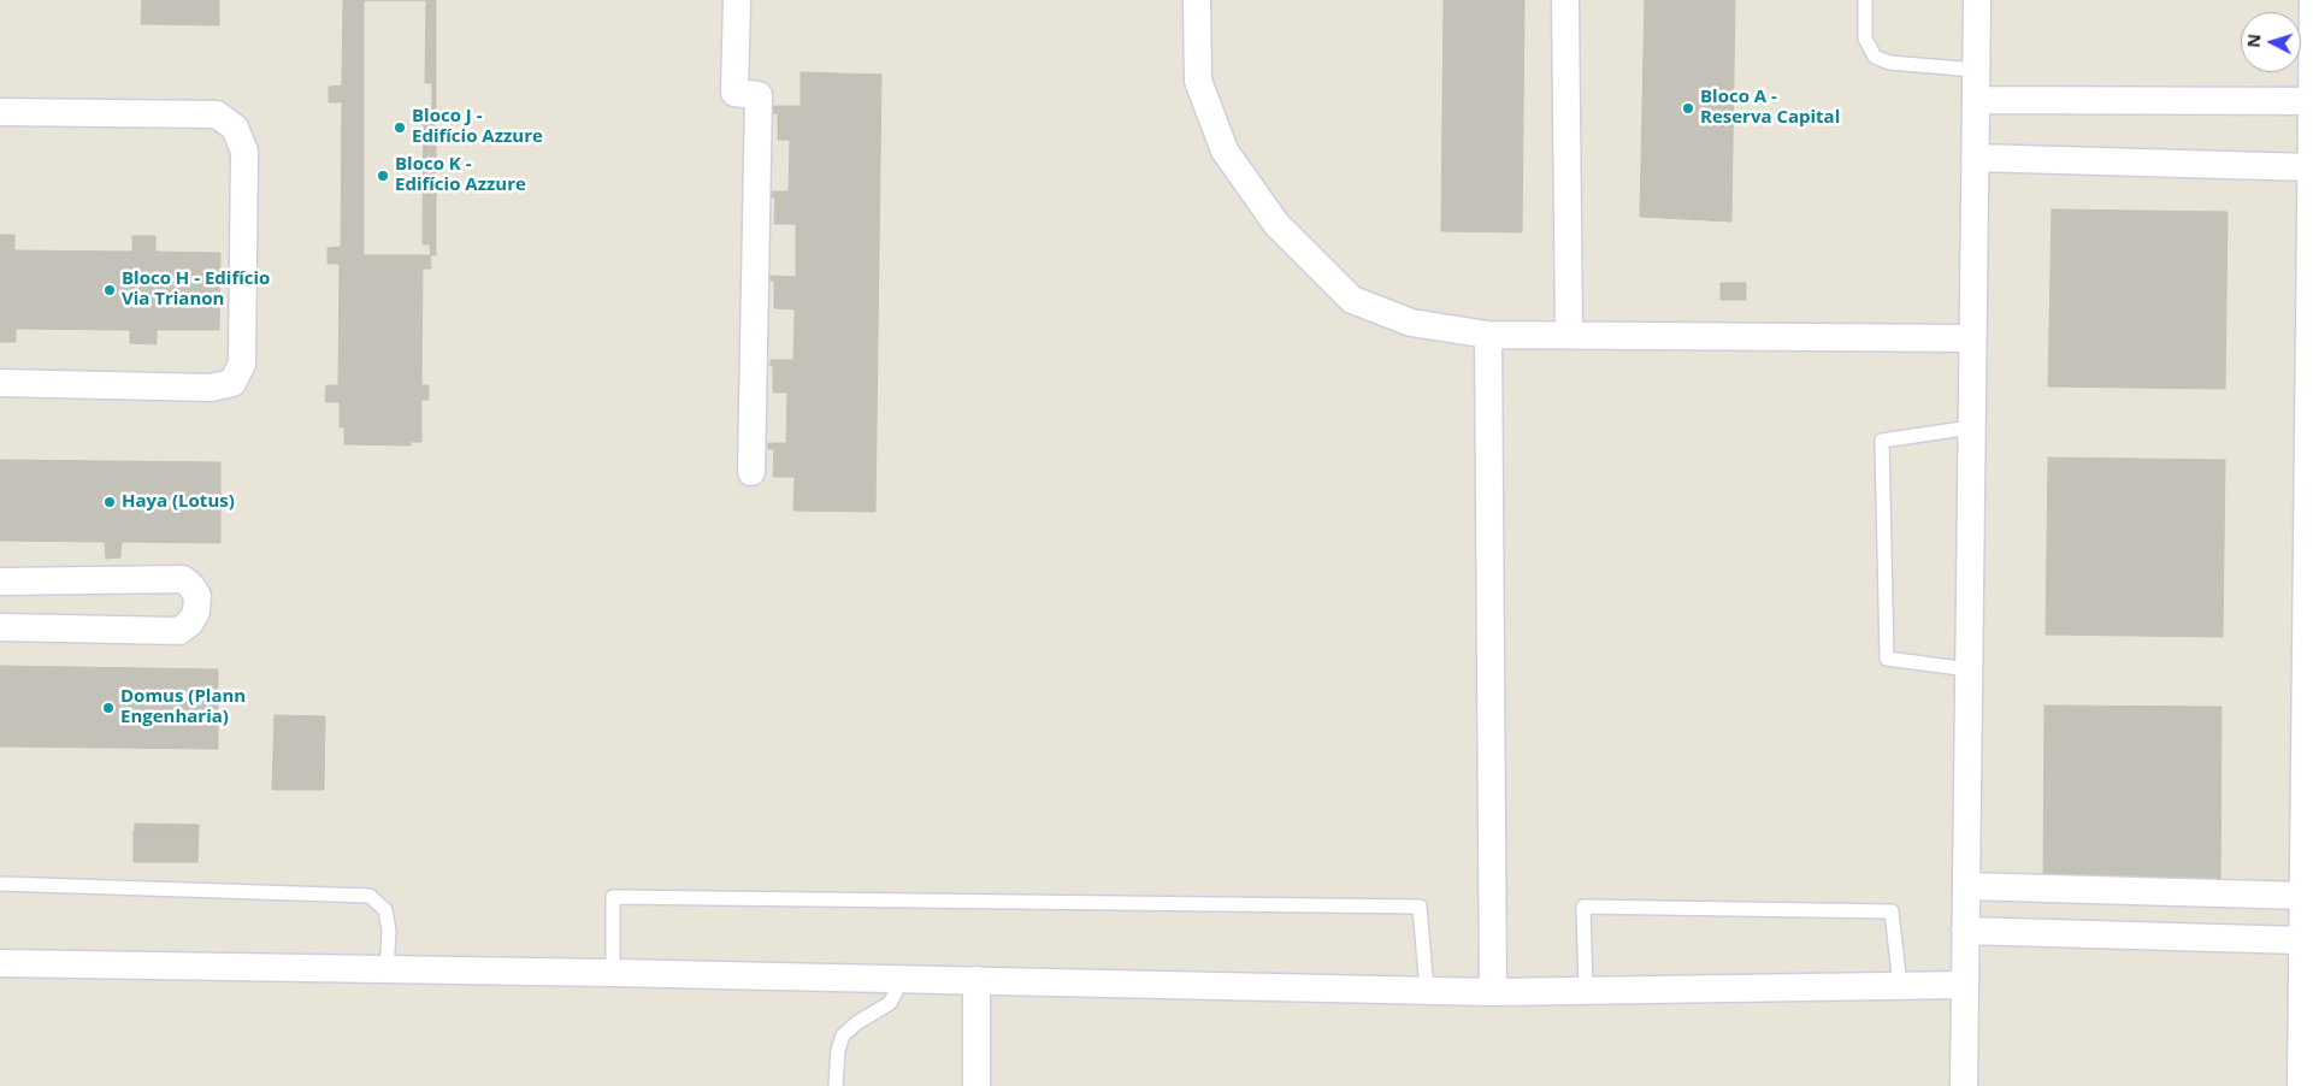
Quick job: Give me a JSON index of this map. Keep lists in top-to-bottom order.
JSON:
{
  "places": [
    "Bloco A - Reserva Capital",
    "Bloco J - Edifício Azzure",
    "Bloco K - Edifício Azzure",
    "Bloco H - Edifício Via Trianon",
    "Haya (Lotus)",
    "Domus (Plann Engenharia)"
  ],
  "north": "left"
}
